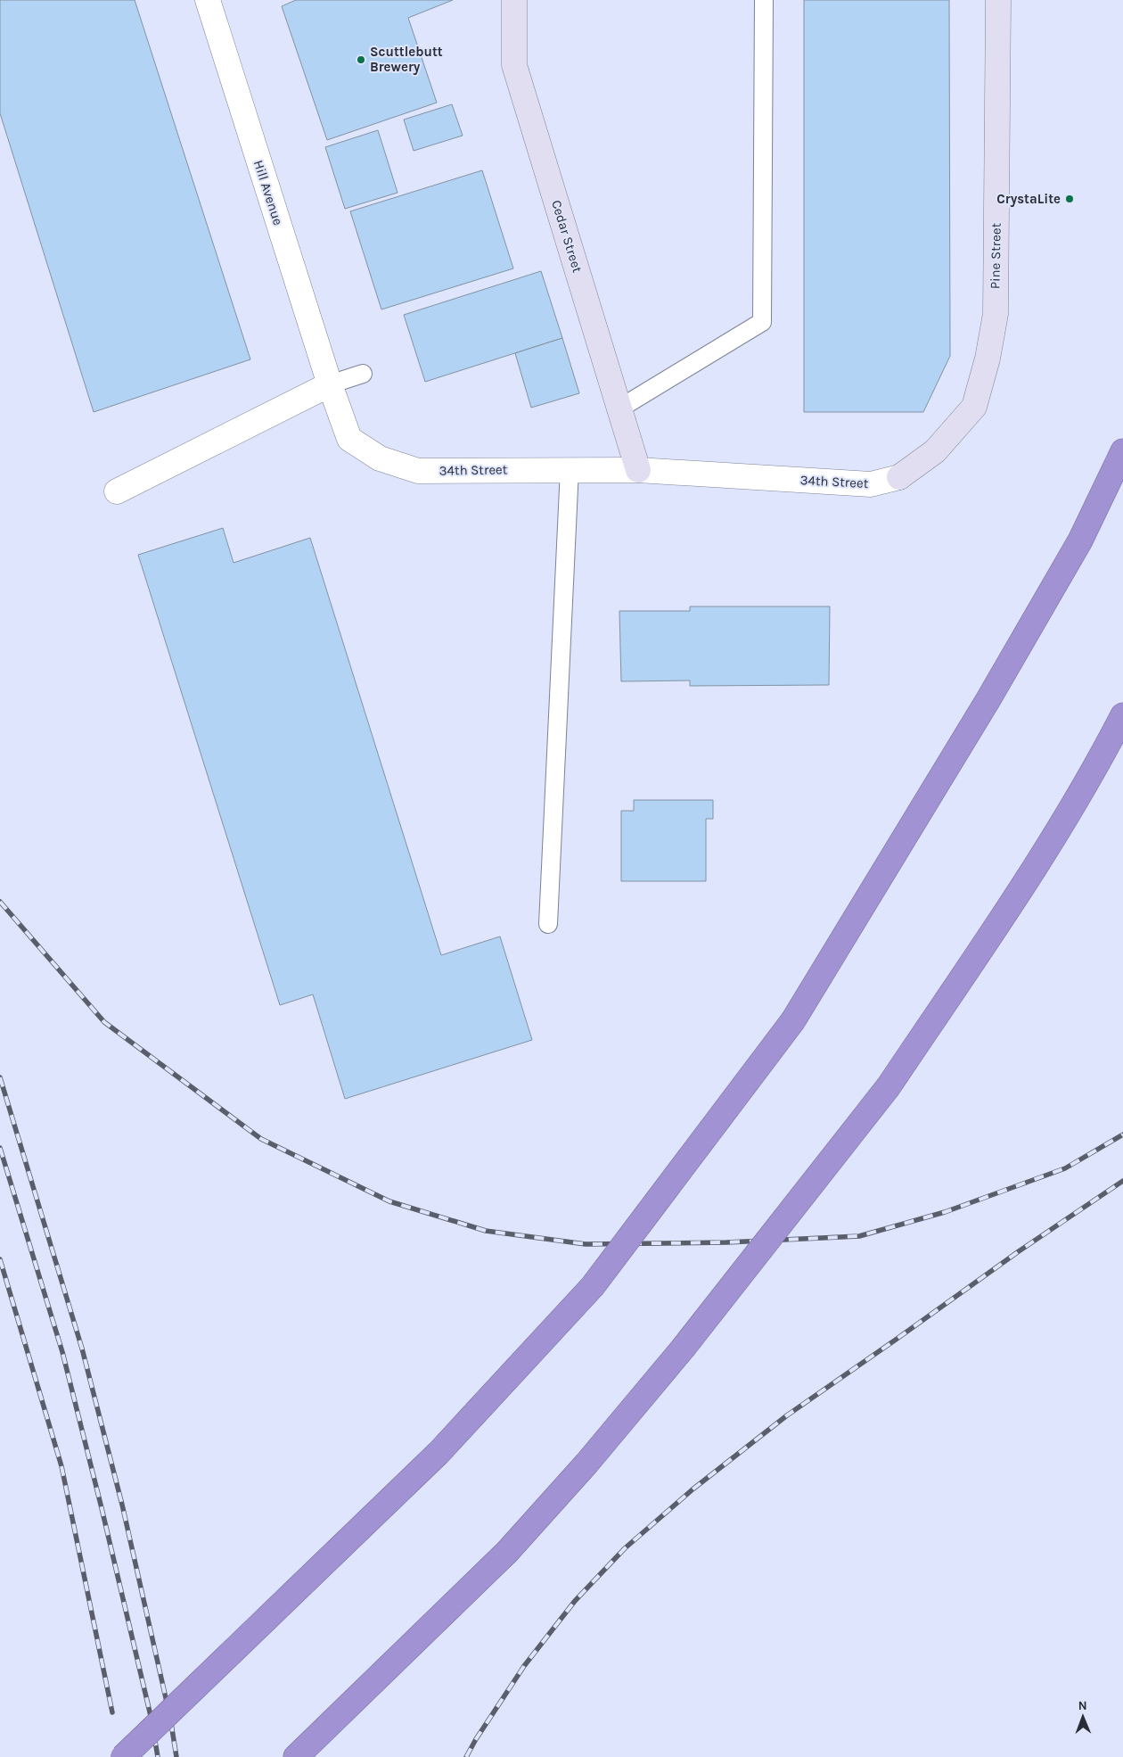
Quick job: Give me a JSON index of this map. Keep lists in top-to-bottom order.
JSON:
{
  "streets": {
    "street": [
      "Hill Avenue",
      "Cedar Street",
      "Pine Street",
      "34th Street"
    ]
  },
  "crossings": [
    ["Hill Avenue", "34th Street"],
    ["Cedar Street", "34th Street"],
    ["Pine Street", "34th Street"]
  ],
  "places": ["Scuttlebutt Brewery", "CrystaLite"],
  "north": "top"
}
